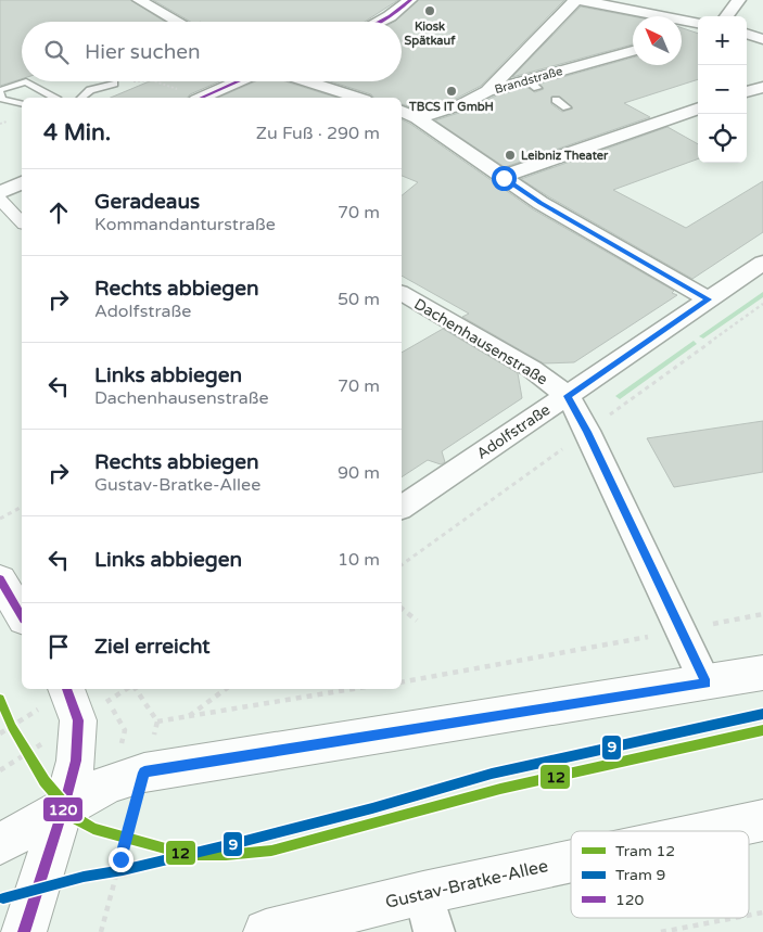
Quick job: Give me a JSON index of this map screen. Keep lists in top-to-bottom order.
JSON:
{
  "streets": {
    "street": [
      "Brandstraße",
      "Dachenhausenstraße",
      "Adolfstraße",
      "Gustav-Bratke-Allee"
    ]
  },
  "crossings": [
    ["Dachenhausenstraße", "Adolfstraße"]
  ],
  "places": ["Kiosk Spätkauf", "TBCS IT GmbH", "Leibniz Theater"],
  "lines": ["transit line 120", "tram line 12", "tram line 9"],
  "legend": ["Tram 12", "Tram 9", "120"],
  "north": "top left",
  "page": {
    "map_buttons": ["+", "−"],
    "search": "Hier suchen",
    "heading": ["4 Min.", "Zu Fuß · 290 m"],
    "list": [
      ["Geradeaus", "Kommandanturstraße", "70 m"],
      ["Rechts abbiegen", "Adolfstraße", "50 m"],
      ["Links abbiegen", "Dachenhausenstraße", "70 m"],
      ["Rechts abbiegen", "Gustav-Bratke-Allee", "90 m"],
      ["Links abbiegen", "10 m"],
      "Ziel erreicht"
    ]
  }
}
